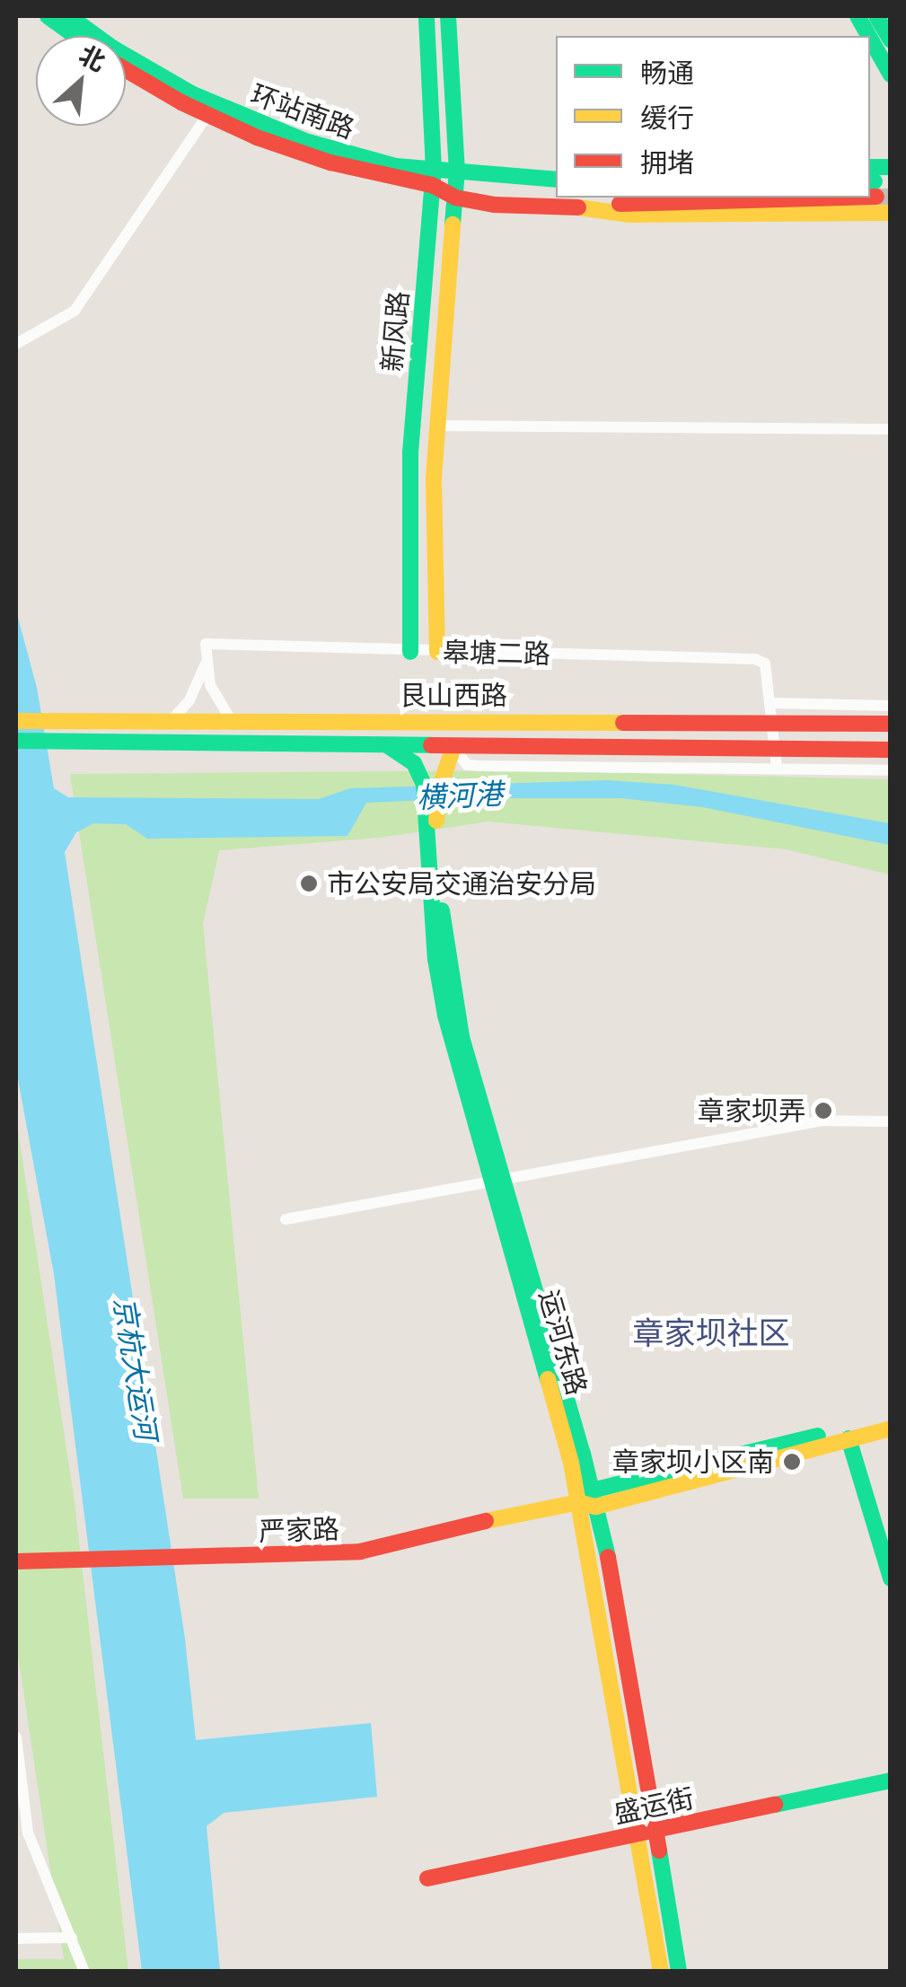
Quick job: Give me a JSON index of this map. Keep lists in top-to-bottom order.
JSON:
{
  "streets": {
    "main road": [
      "环站南路",
      "新风路",
      "艮山西路",
      "运河东路",
      "严家路",
      "盛运街"
    ],
    "street": ["皋塘二路"]
  },
  "crossings": [
    ["环站南路", "新风路"],
    ["新风路", "皋塘二路"],
    ["艮山西路", "运河东路"],
    ["运河东路", "严家路"],
    ["运河东路", "盛运街"]
  ],
  "districts": ["章家坝社区"],
  "water": ["横河港", "京杭大运河"],
  "places": ["市公安局交通治安分局", "章家坝弄", "章家坝小区南"],
  "legend": ["畅通", "缓行", "拥堵"],
  "north": "top right"
}
